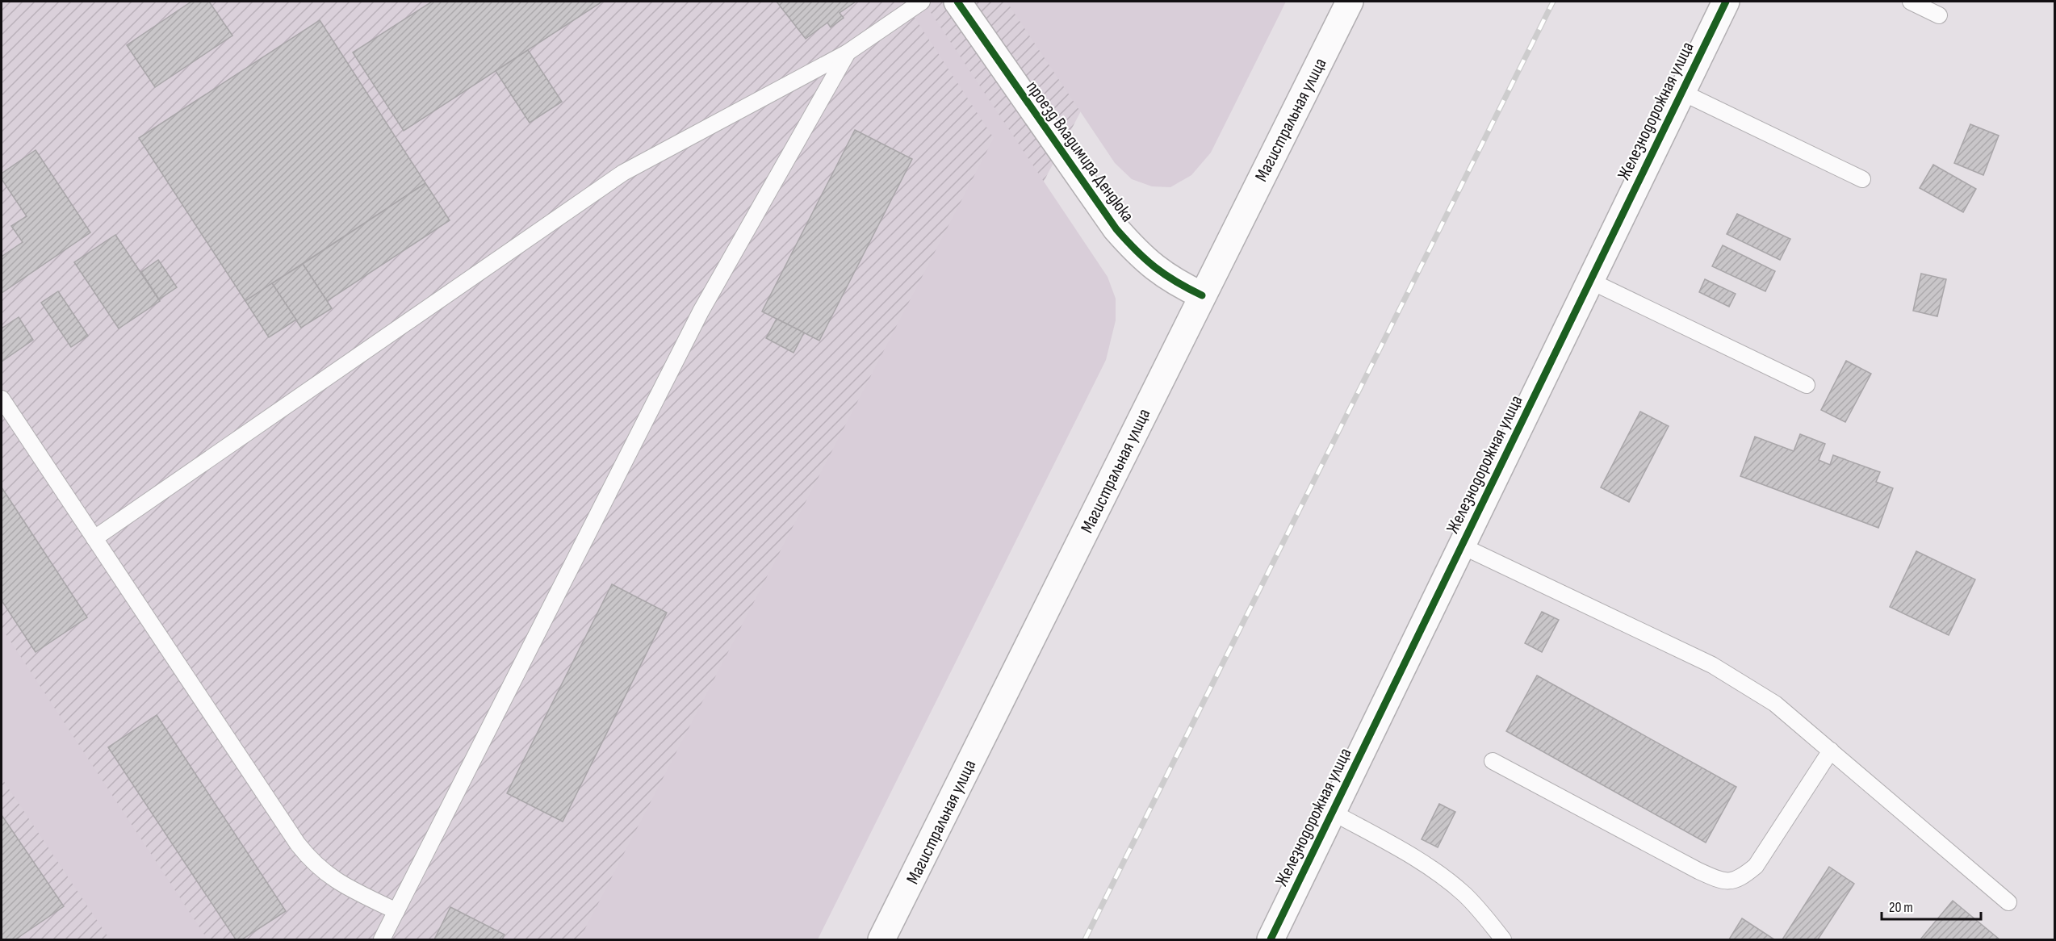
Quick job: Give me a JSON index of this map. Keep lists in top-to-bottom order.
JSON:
{
  "streets": {
    "street": ["Железнодорожная улица", "Магистральная улица", "проезд Владимира Дендюка"]
  },
  "crossings": [
    ["Магистральная улица", "проезд Владимира Дендюка"]
  ],
  "scale_bar": "20 m"
}
